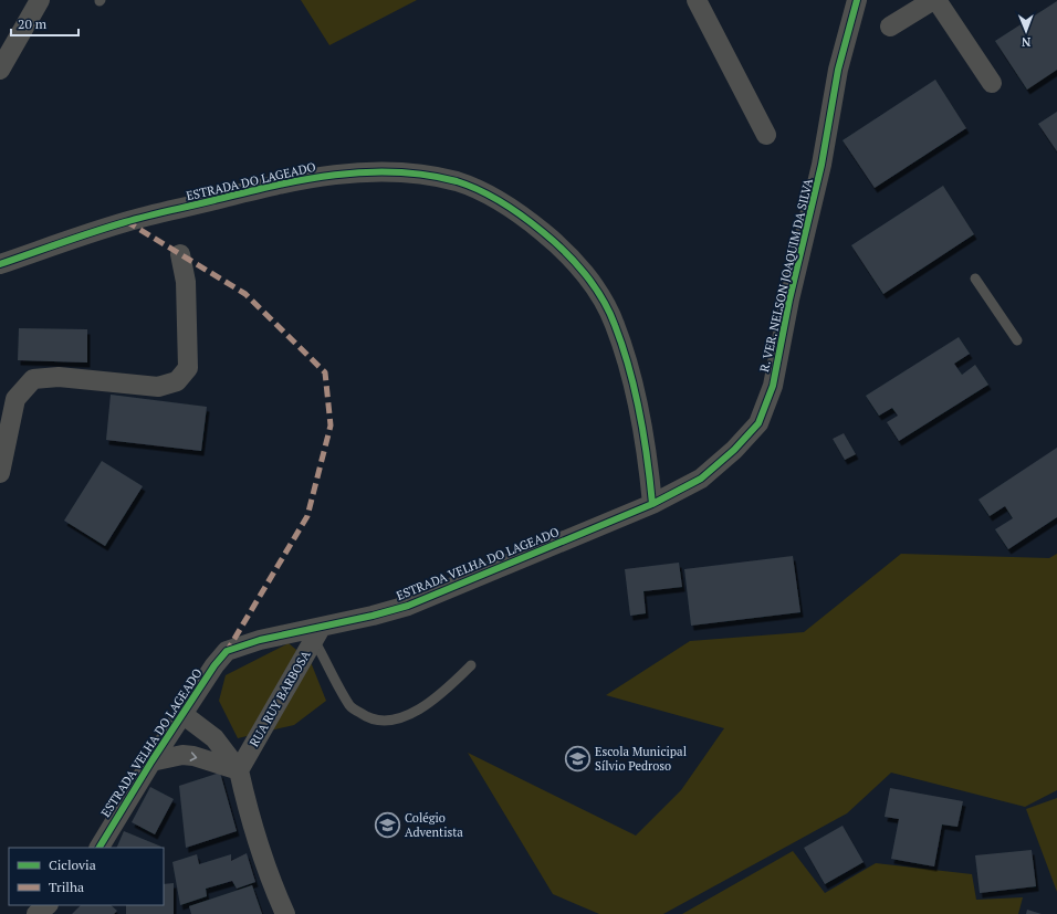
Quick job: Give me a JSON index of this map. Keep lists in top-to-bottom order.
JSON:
{
  "streets": {
    "street": [
      "ESTRADA DO LAGEADO",
      "R. VER. NELSON JOAQUIM DA SILVA",
      "ESTRADA VELHA DO LAGEADO",
      "RUA RUY BARBOSA"
    ]
  },
  "crossings": [
    ["ESTRADA DO LAGEADO", "R. VER. NELSON JOAQUIM DA SILVA"],
    ["ESTRADA DO LAGEADO", "ESTRADA VELHA DO LAGEADO"],
    ["R. VER. NELSON JOAQUIM DA SILVA", "ESTRADA VELHA DO LAGEADO"],
    ["ESTRADA VELHA DO LAGEADO", "RUA RUY BARBOSA"]
  ],
  "places": {
    "school or university": ["Escola Municipal Sílvio Pedroso", "Colégio Adventista"]
  },
  "legend": ["Ciclovia", "Trilha"],
  "scale_bar": "20 m",
  "north": "bottom"
}
